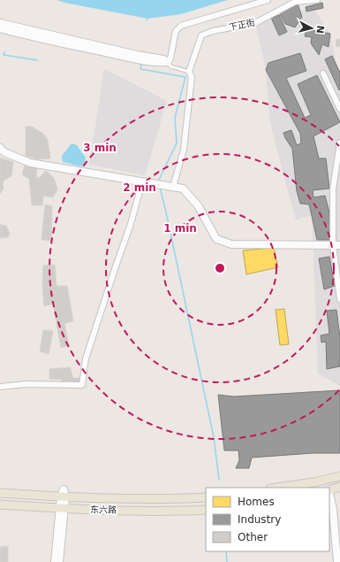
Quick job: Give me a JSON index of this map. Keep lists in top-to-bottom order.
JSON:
{
  "streets": {
    "main road": ["东六路"],
    "street": ["下正街"]
  },
  "legend": ["Homes", "Industry", "Other"],
  "north": "right",
  "rings": ["3 min", "2 min", "1 min"]
}
